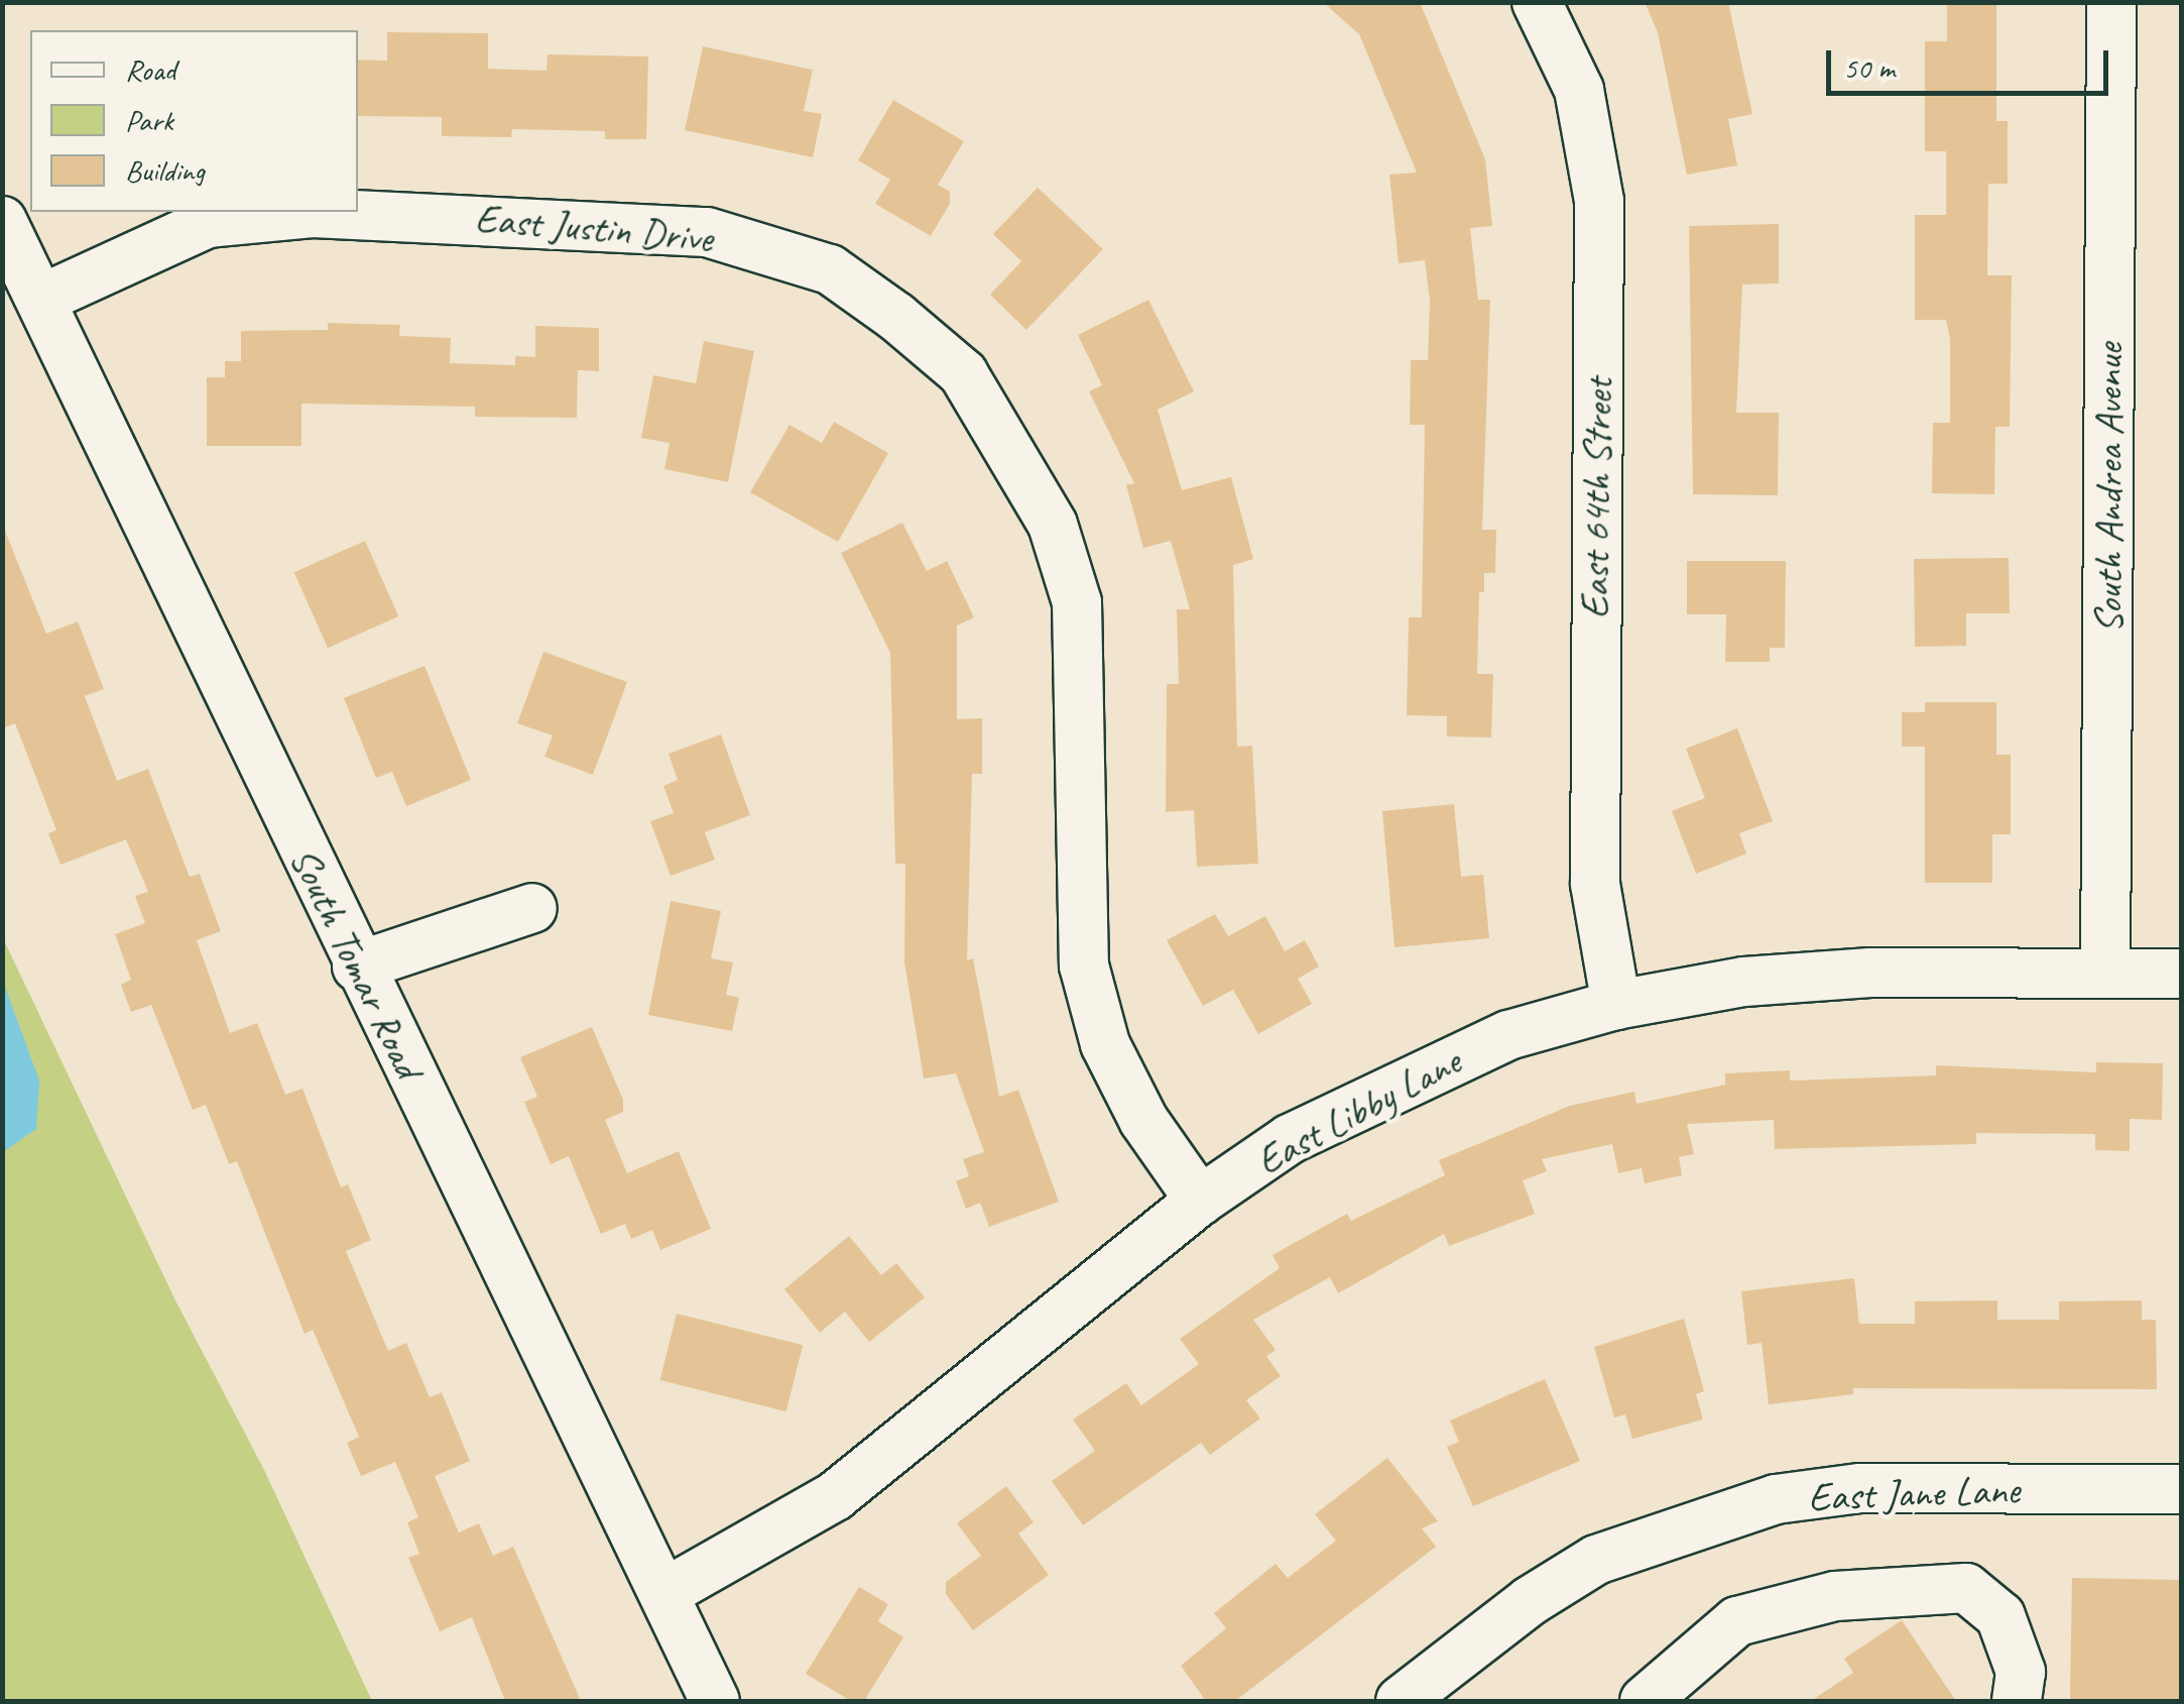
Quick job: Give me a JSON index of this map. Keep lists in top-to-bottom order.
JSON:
{
  "streets": {
    "street": [
      "East Justin Drive",
      "South Andrea Avenue",
      "East 64th Street",
      "South Tomar Road",
      "East Libby Lane",
      "East Jane Lane"
    ]
  },
  "crossings": [
    ["East Justin Drive", "South Tomar Road"],
    ["East Justin Drive", "East Libby Lane"],
    ["South Andrea Avenue", "East Libby Lane"],
    ["East 64th Street", "East Libby Lane"],
    ["South Tomar Road", "East Libby Lane"]
  ],
  "legend": ["Road", "Park", "Building"],
  "scale_bar": "50 m"
}
